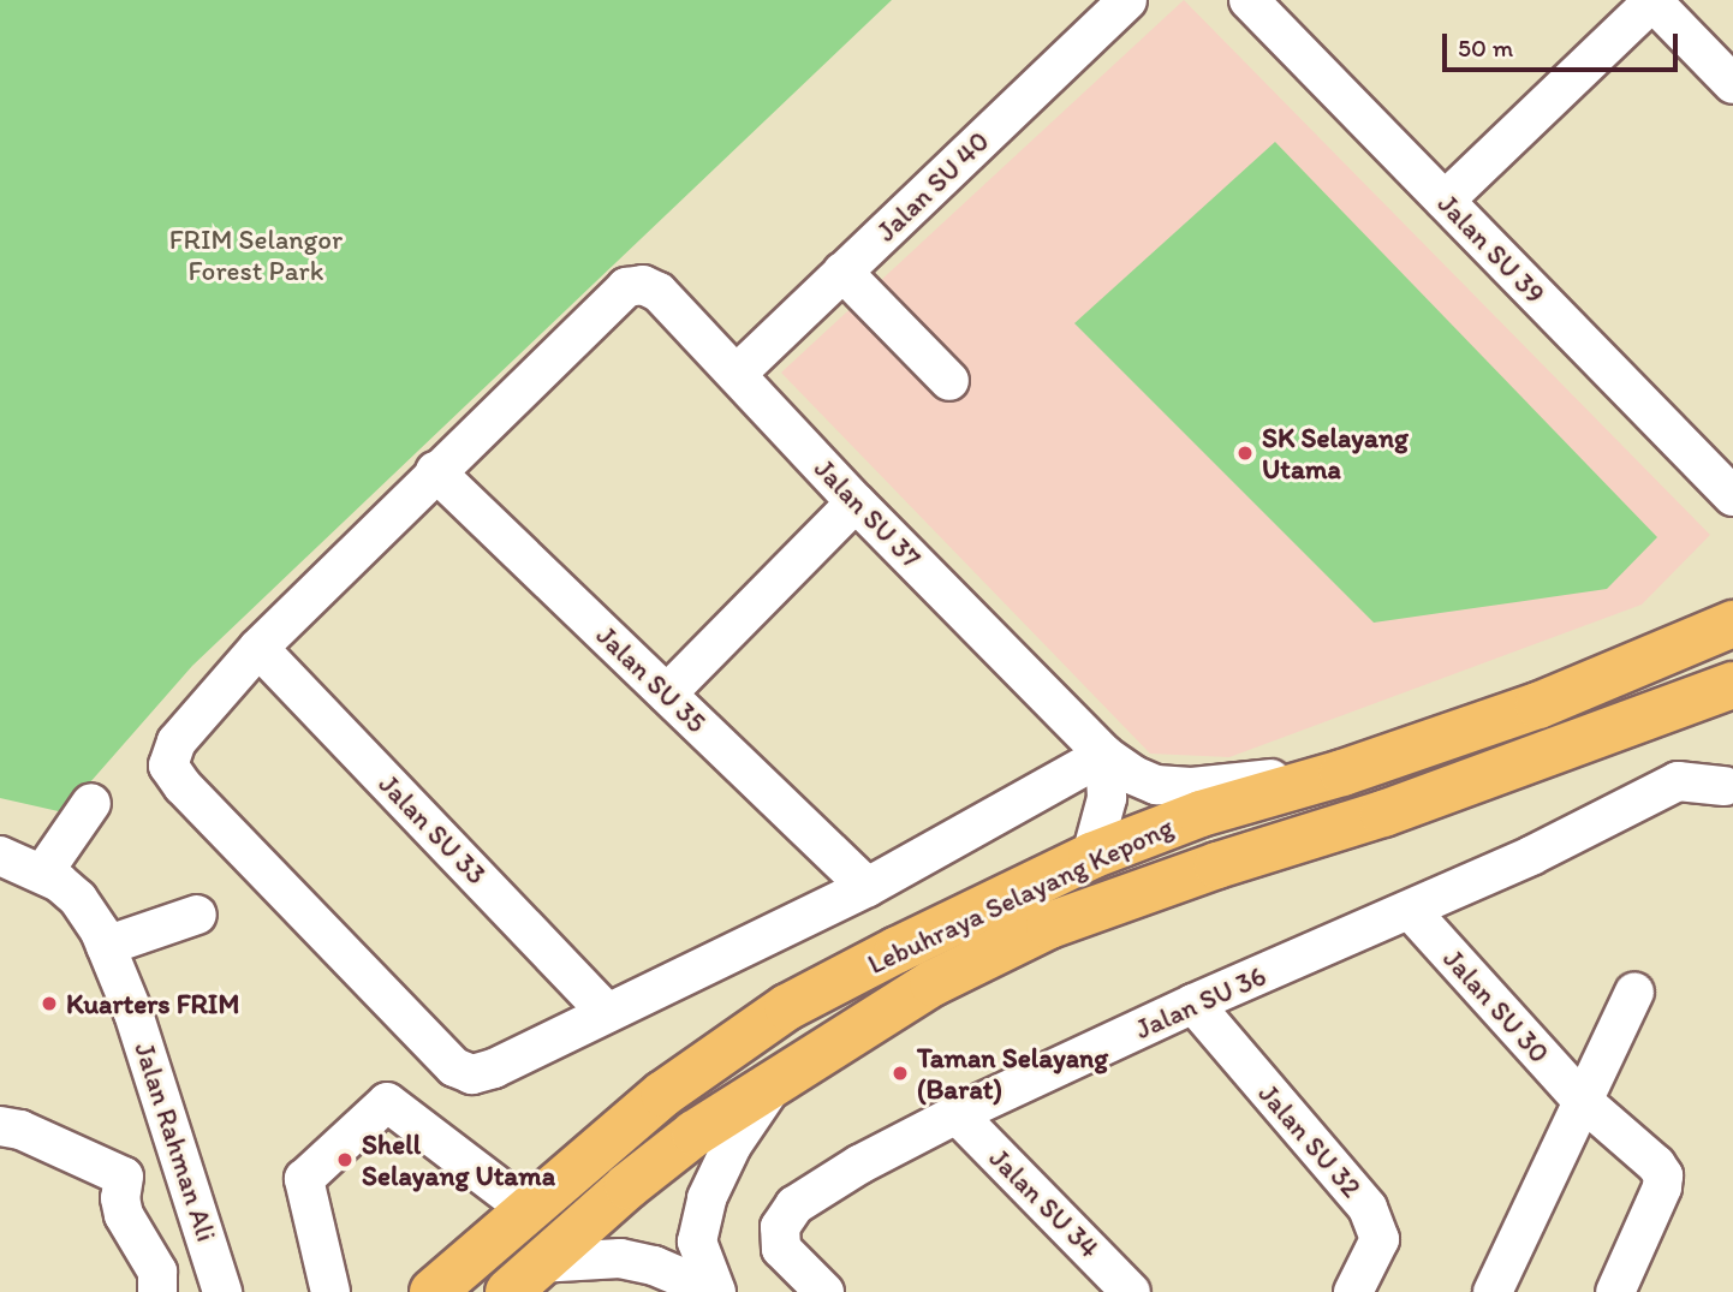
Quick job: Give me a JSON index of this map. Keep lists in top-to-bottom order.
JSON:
{
  "streets": {
    "main road": ["Lebuhraya Selayang Kepong"],
    "street": [
      "Jalan SU 40",
      "Jalan SU 39",
      "Jalan SU 37",
      "Jalan SU 35",
      "Jalan SU 33",
      "Jalan SU 36",
      "Jalan SU 30",
      "Jalan SU 32",
      "Jalan Rahman Ali",
      "Jalan SU 34"
    ]
  },
  "crossings": [
    ["Jalan SU 40", "Jalan SU 37"],
    ["Jalan SU 37", "Jalan SU 35"],
    ["Jalan SU 37", "Lebuhraya Selayang Kepong"],
    ["Jalan SU 36", "Jalan SU 30"],
    ["Jalan SU 36", "Jalan SU 32"],
    ["Jalan SU 36", "Jalan SU 34"]
  ],
  "parks": ["FRIM Selangor Forest Park"],
  "places": [
    "SK Selayang Utama",
    "Kuarters FRIM",
    "Taman Selayang (Barat)",
    "Shell Selayang Utama"
  ],
  "scale_bar": "50 m"
}
